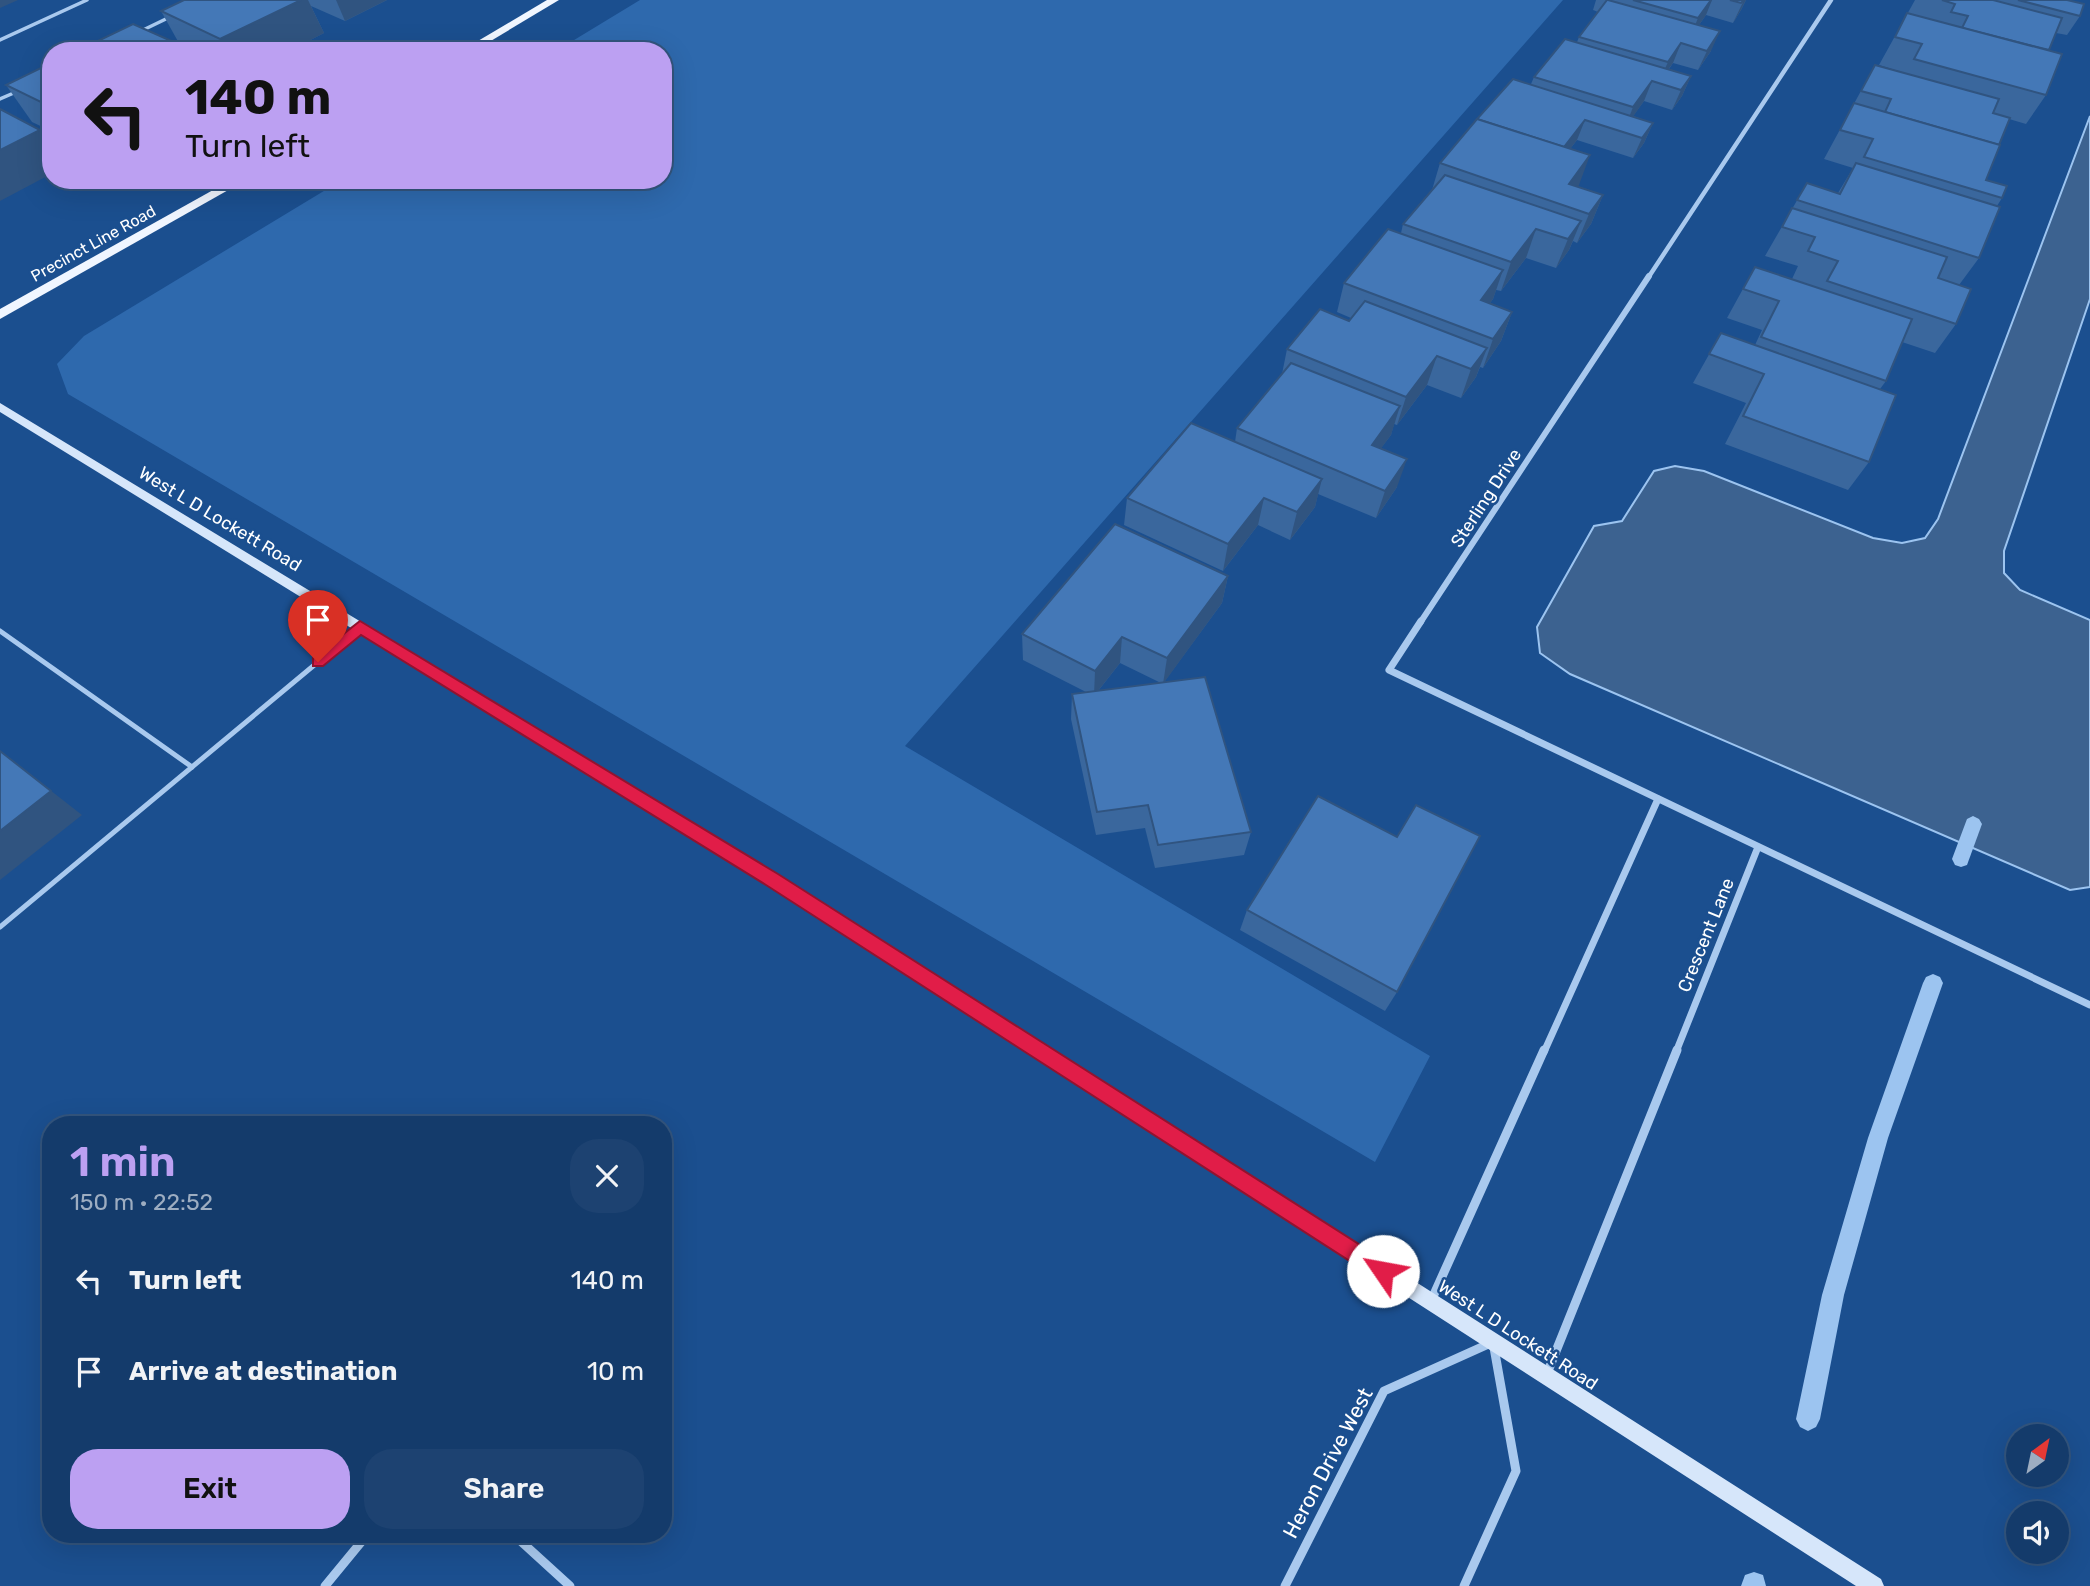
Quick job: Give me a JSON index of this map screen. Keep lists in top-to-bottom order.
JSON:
{
  "streets": {
    "main road": ["Precinct Line Road", "West L D Lockett Road"],
    "street": ["Sterling Drive", "Crescent Lane", "Heron Drive West"]
  },
  "crossings": [
    ["Sterling Drive", "Crescent Lane"],
    ["West L D Lockett Road", "Crescent Lane"],
    ["West L D Lockett Road", "Heron Drive West"]
  ],
  "north": "top right",
  "page": {
    "turn": ["140 m", "Turn left"],
    "heading": ["1 min", "150 m · 22:52"],
    "list": [
      {
        "name": "Turn left",
        "value": "140 m"
      },
      {
        "name": "Arrive at destination",
        "value": "10 m"
      }
    ],
    "buttons": ["Exit", "Share"]
  }
}
